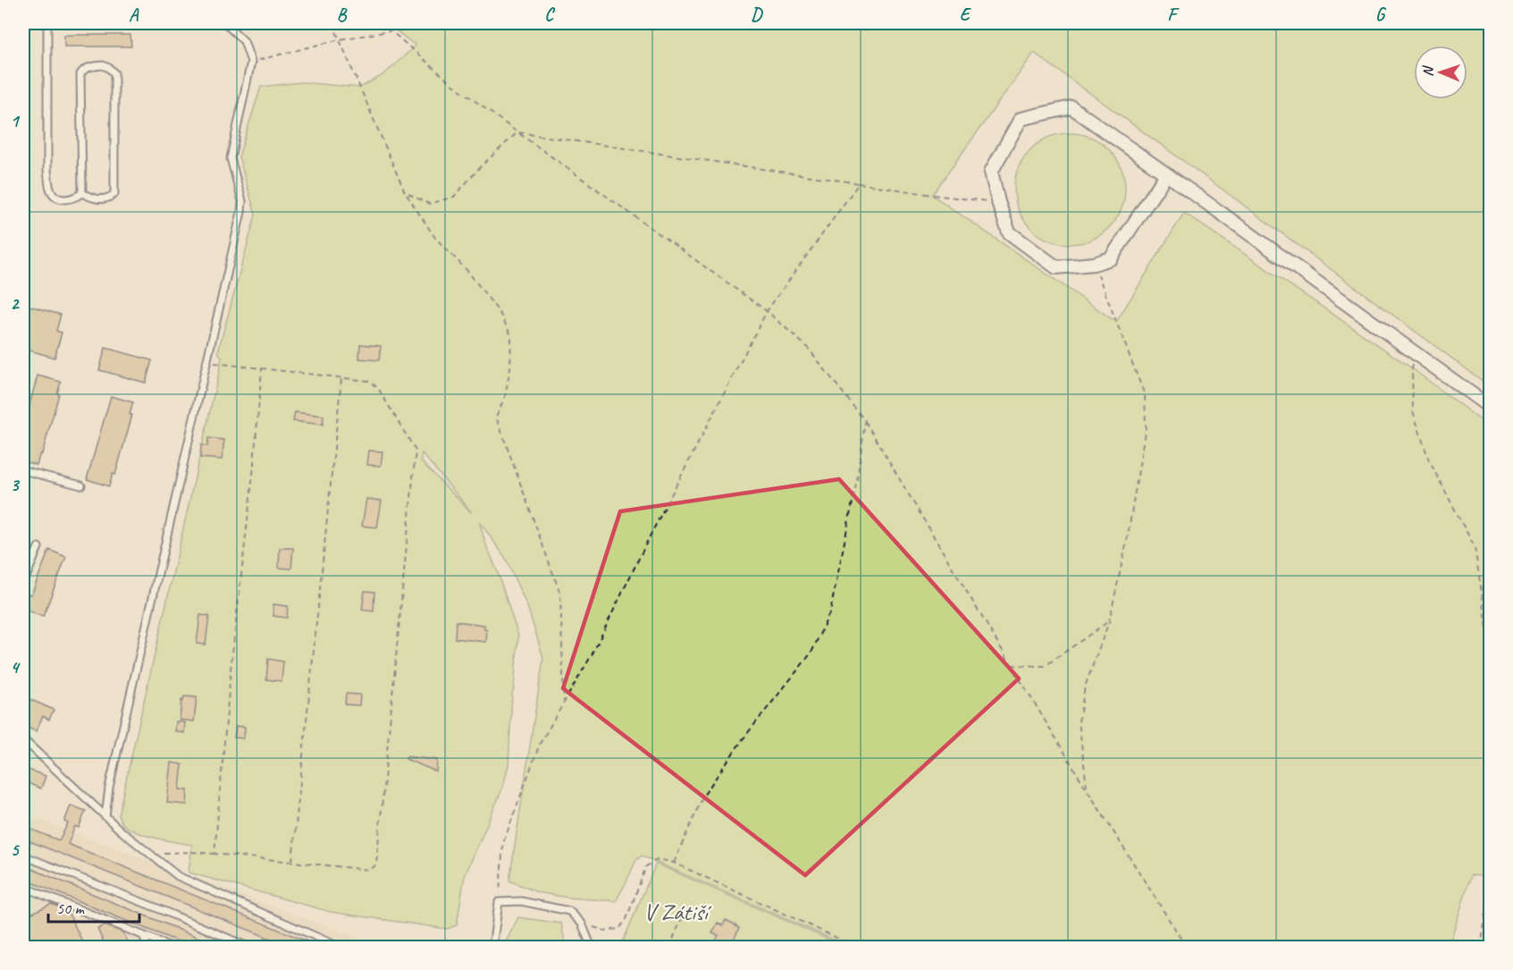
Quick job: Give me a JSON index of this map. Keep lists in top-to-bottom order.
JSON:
{
  "parks": ["V Zátiší"],
  "scale_bar": "50 m",
  "north": "left",
  "grid": {
    "columns": [
      "A",
      "B",
      "C",
      "D",
      "E",
      "F",
      "G"
    ],
    "rows": [
      "1",
      "2",
      "3",
      "4",
      "5"
    ]
  }
}
